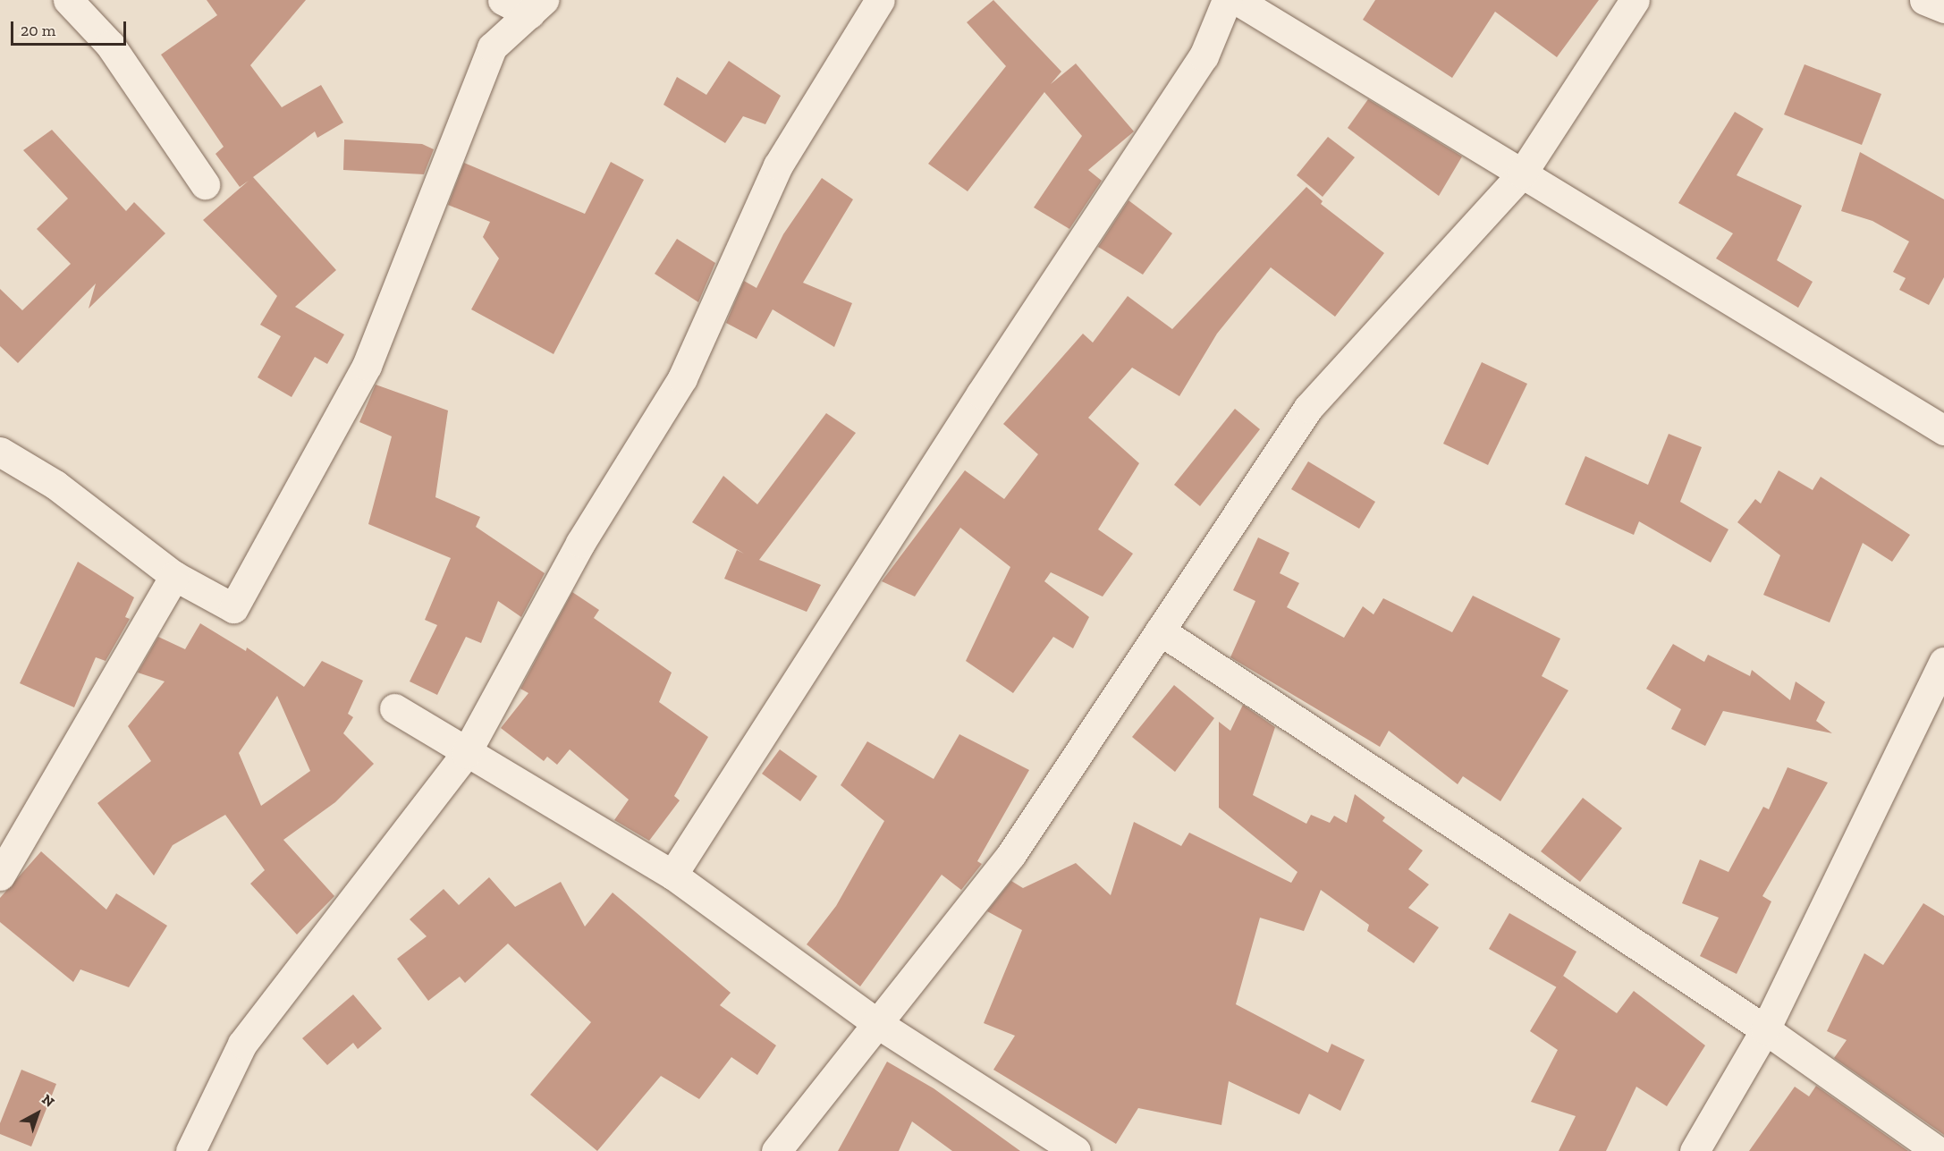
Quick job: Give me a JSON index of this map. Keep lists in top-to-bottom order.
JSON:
{
  "scale_bar": "20 m",
  "north": "top right"
}
